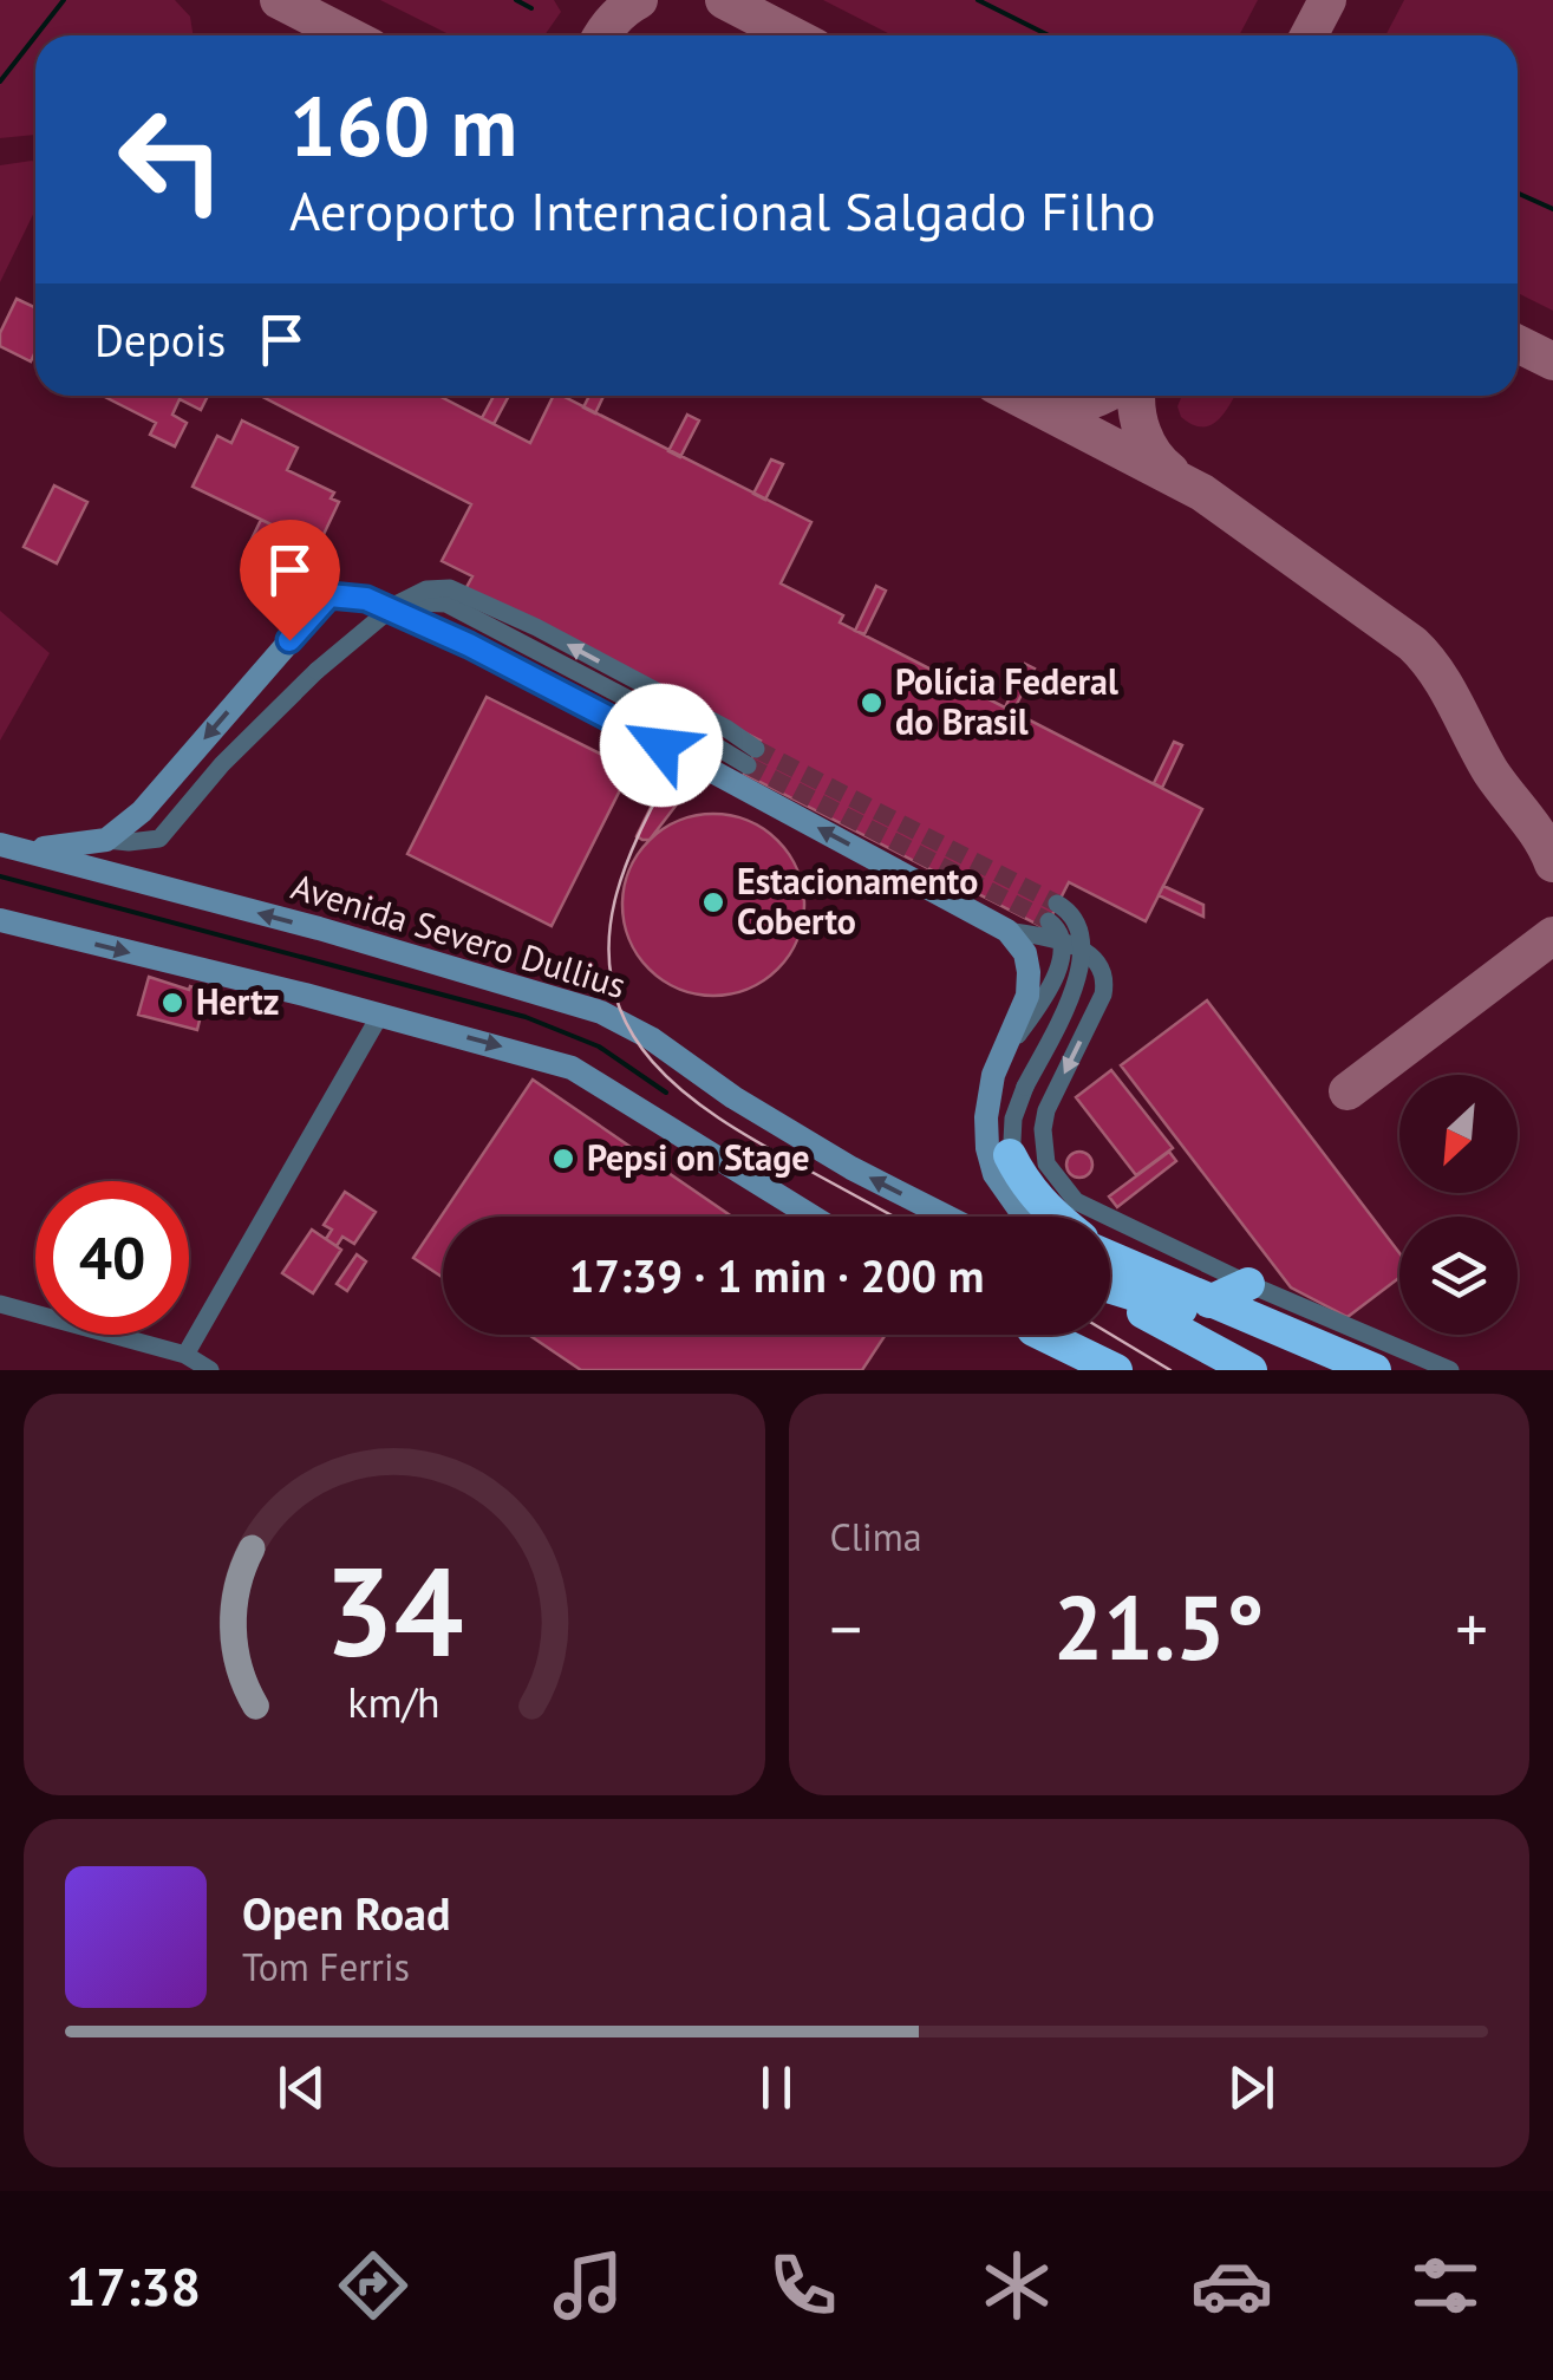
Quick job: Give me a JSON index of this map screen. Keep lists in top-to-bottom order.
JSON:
{
  "streets": {
    "main road": ["Avenida Severo Dullius"]
  },
  "places": [
    "Polícia Federal do Brasil",
    "Estacionamento Coberto",
    "Hertz",
    "Pepsi on Stage"
  ],
  "north": "bottom left",
  "page": {
    "turn": ["160 m", "Aeroporto Internacional Salgado Filho"],
    "then": "Depois",
    "limit": "40",
    "trip": "17:39 · 1 min · 200 m",
    "tile": "Clima",
    "heat": ["−", "21.5°", "+"],
    "song": ["Open Road", "Tom Ferris"],
    "tabs": "17:38",
    "gauge": ["34", "km/h"]
  }
}
